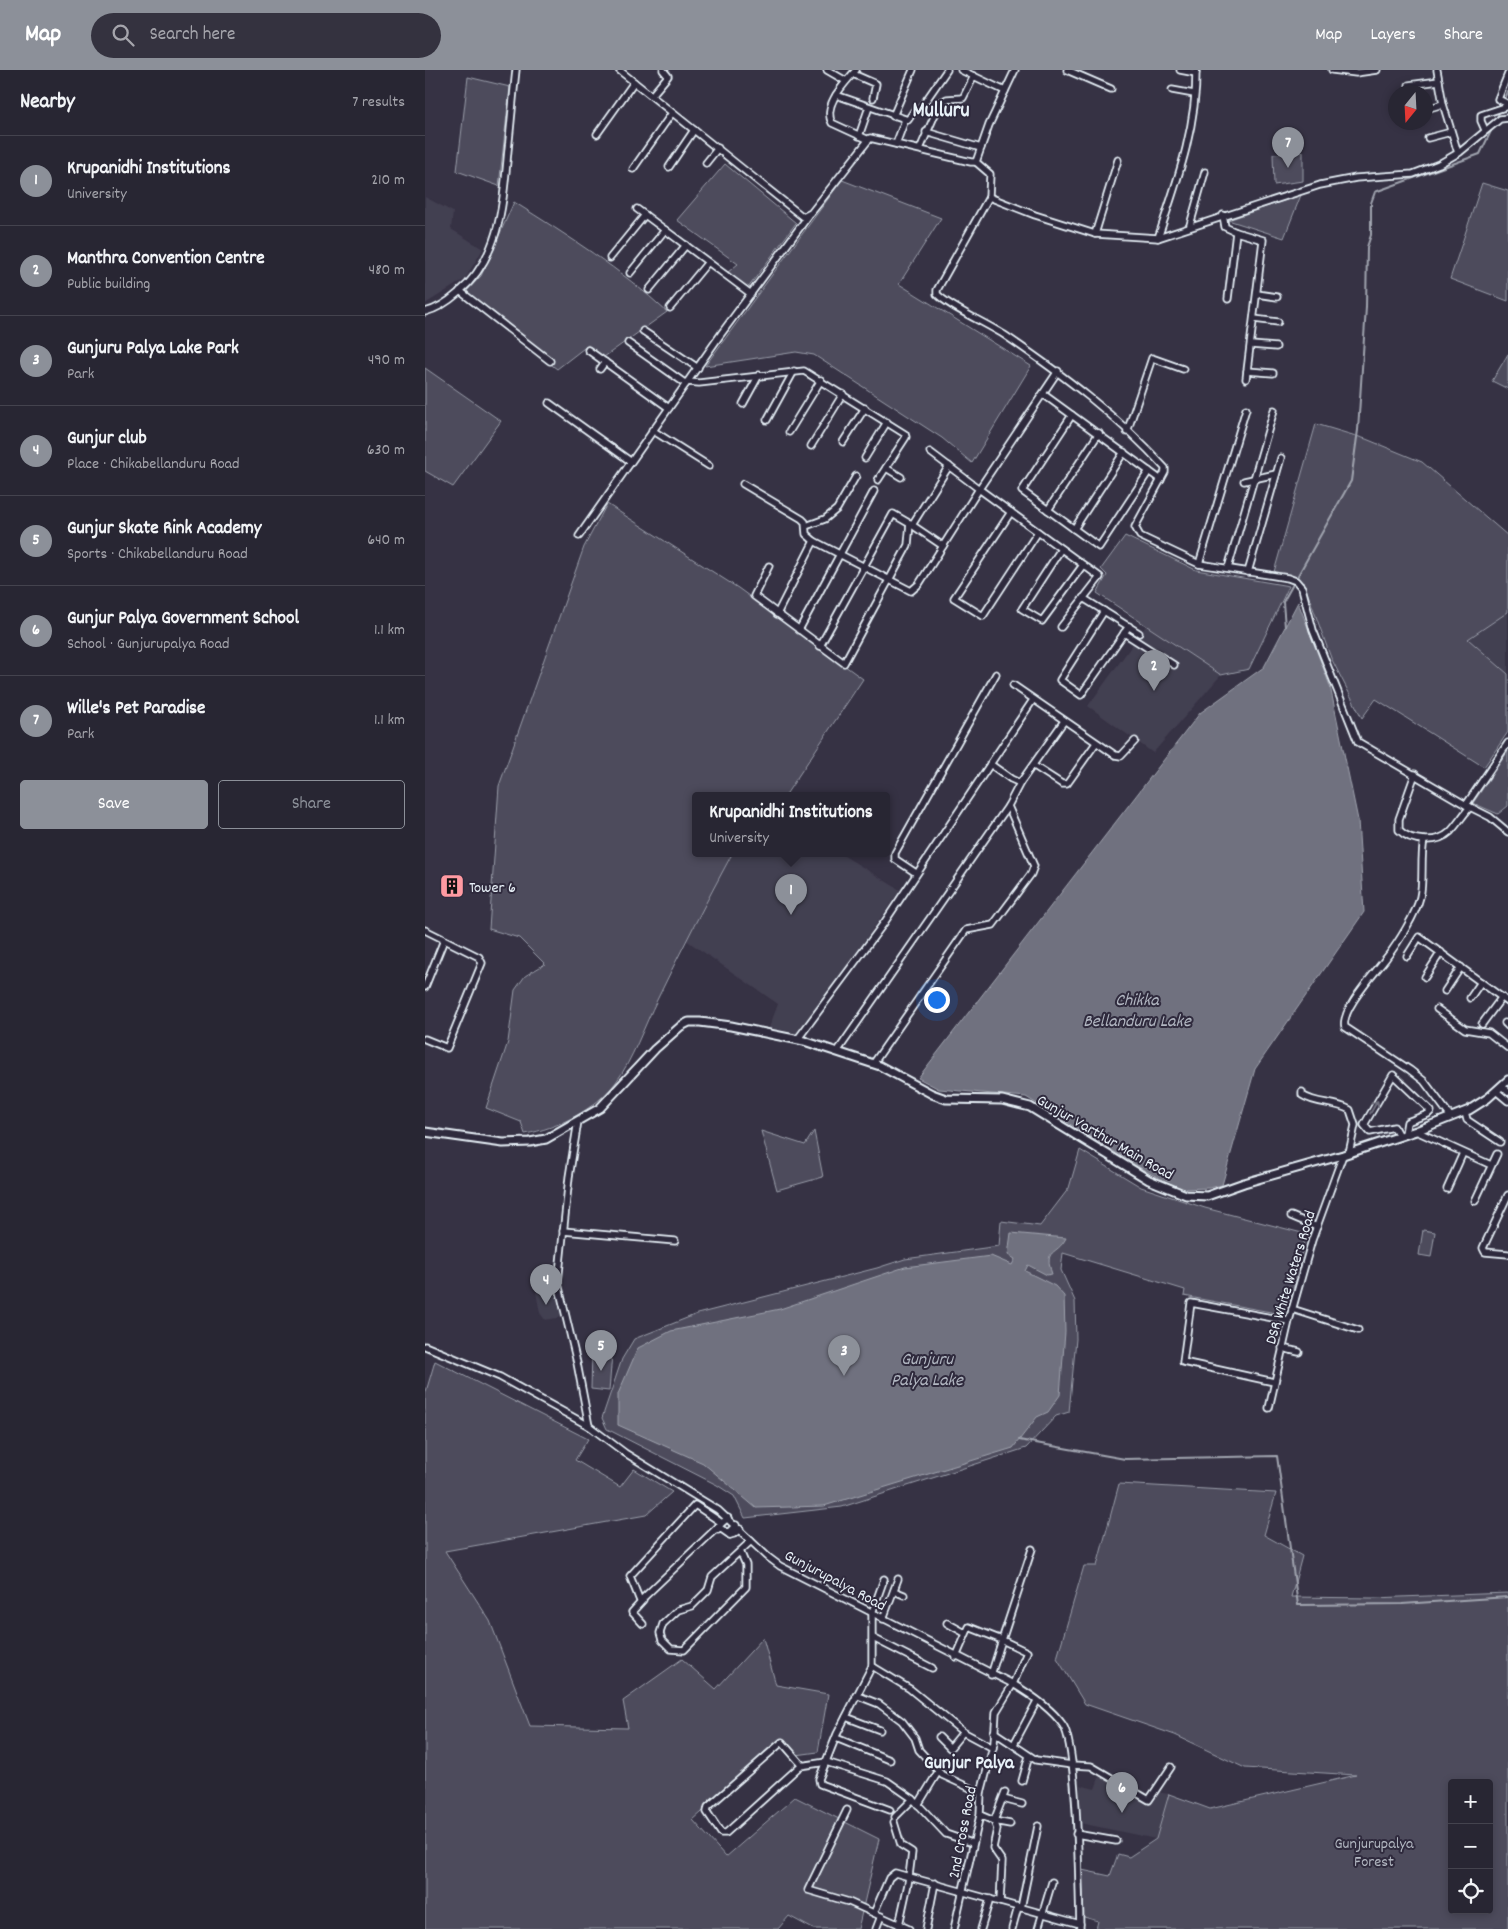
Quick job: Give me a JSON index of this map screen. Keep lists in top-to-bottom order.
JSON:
{
  "streets": {
    "main road": ["Gunjur Varthur Main Road"],
    "street": ["DSR White Waters Road", "Gunjurupalya Road", "2nd Cross Road"]
  },
  "crossings": [
    ["Gunjur Varthur Main Road", "DSR White Waters Road"],
    ["Gunjurupalya Road", "2nd Cross Road"]
  ],
  "districts": ["Mulluru", "Gunjur Palya"],
  "water": ["Chikka Bellanduru Lake", "Gunjuru Palya Lake"],
  "parks": ["Gunjurupalya Forest"],
  "places": {
    "building": ["Tower 6"]
  },
  "north": "bottom",
  "page": {
    "header": "Map",
    "search": "Search here",
    "nav": ["Map", "Layers", "Share"],
    "heading": ["Nearby", "7 results"],
    "pins": [
      "7",
      "2",
      "1",
      "4",
      "5",
      "3",
      "6"
    ],
    "list": [
      {
        "mark": "1",
        "name": "Krupanidhi Institutions",
        "note": "University",
        "value": "210 m"
      },
      {
        "mark": "2",
        "name": "Manthra Convention Centre",
        "note": "Public building",
        "value": "480 m"
      },
      {
        "mark": "3",
        "name": "Gunjuru Palya Lake Park",
        "note": "Park",
        "value": "490 m"
      },
      {
        "mark": "4",
        "name": "Gunjur club",
        "note": "Place · Chikabellanduru Road",
        "value": "630 m"
      },
      {
        "mark": "5",
        "name": "Gunjur Skate Rink Academy",
        "note": "Sports · Chikabellanduru Road",
        "value": "640 m"
      },
      {
        "mark": "6",
        "name": "Gunjur Palya Government School",
        "note": "School · Gunjurupalya Road",
        "value": "1.1 km"
      },
      {
        "mark": "7",
        "name": "Wille's Pet Paradise",
        "note": "Park",
        "value": "1.1 km"
      }
    ],
    "buttons": ["Save", "Share"],
    "popup": ["Krupanidhi Institutions", "University"],
    "map_buttons": ["+", "−"]
  }
}
